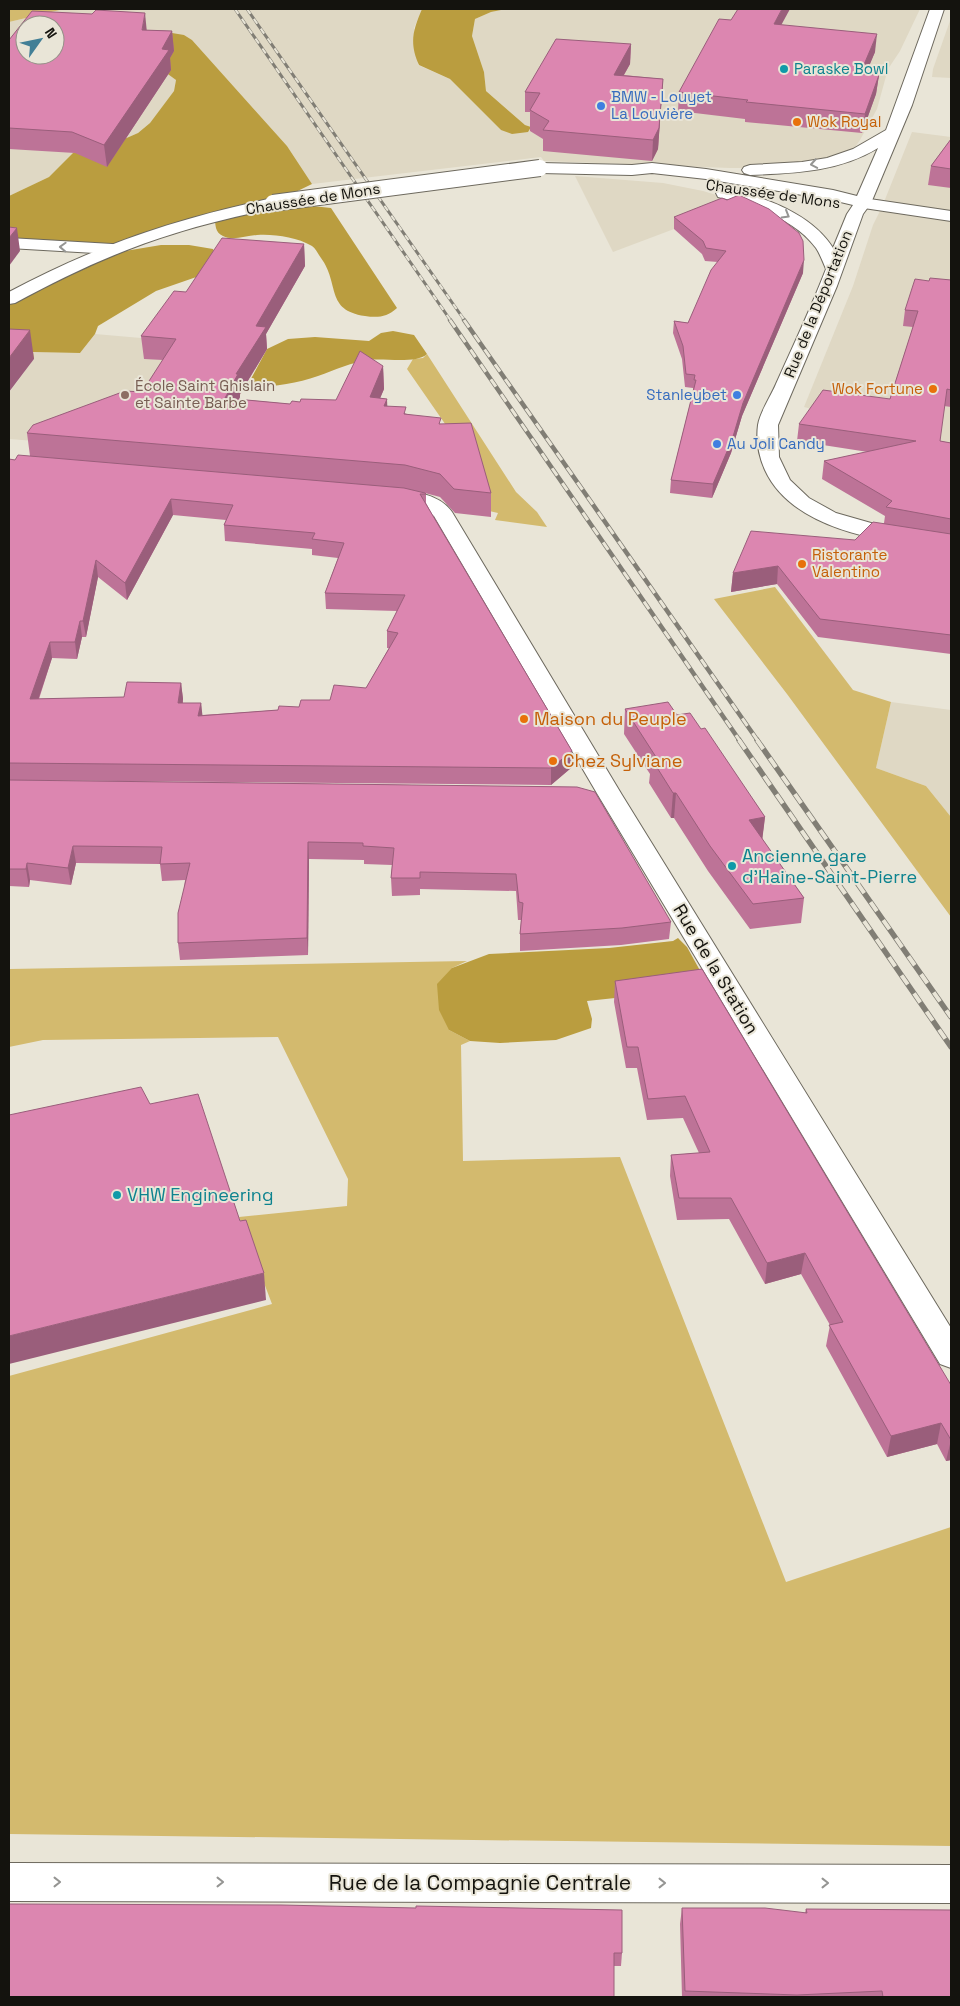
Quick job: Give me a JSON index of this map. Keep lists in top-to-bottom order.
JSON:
{
  "streets": {
    "main road": [
      "Chaussée de Mons",
      "Rue de la Déportation",
      "Rue de la Station",
      "Rue de la Compagnie Centrale"
    ]
  },
  "crossings": [
    ["Chaussée de Mons", "Rue de la Déportation"]
  ],
  "one_way": ["Rue de la Compagnie Centrale"],
  "places": [
    "Paraske Bowl",
    "BMW - Louyet La Louvière",
    "Wok Royal",
    "Wok Fortune",
    "École Saint Ghislain et Sainte Barbe",
    "Stanleybet",
    "Au Joli Candy",
    "Ristorante Valentino",
    "Maison du Peuple",
    "Chez Sylviane",
    "Ancienne gare d'Haine-Saint-Pierre",
    "VHW Engineering"
  ],
  "north": "top right"
}
